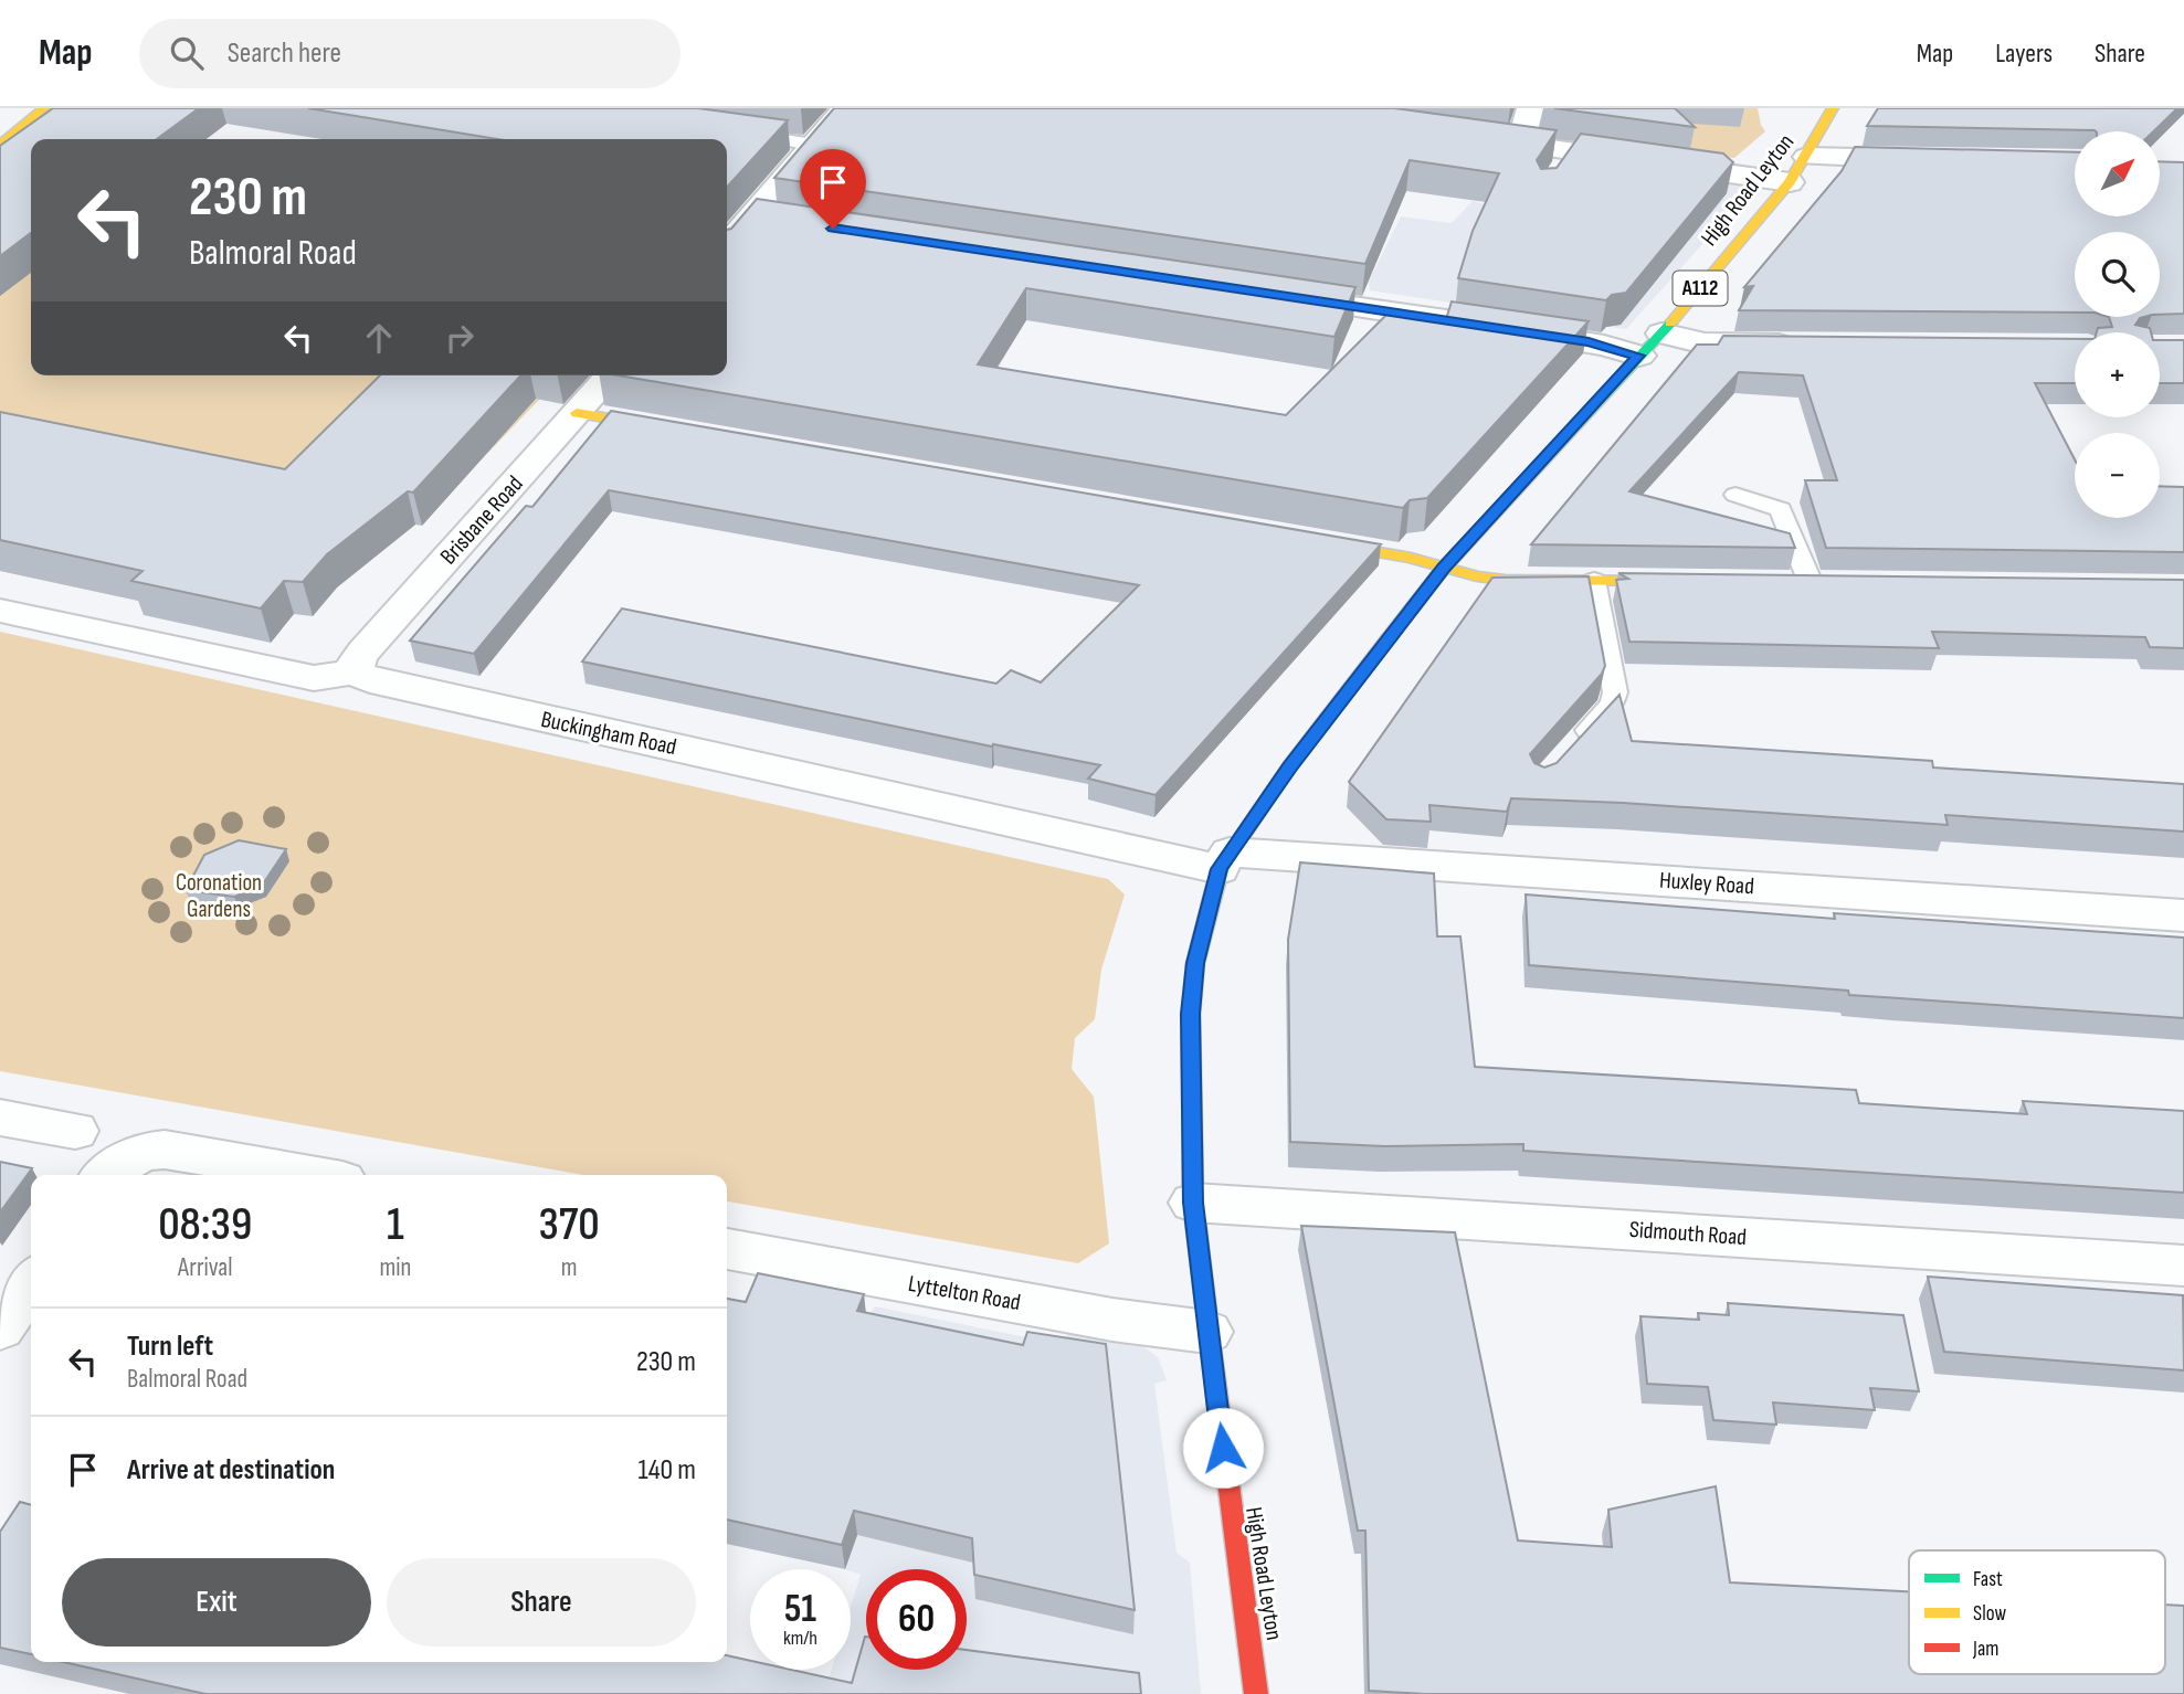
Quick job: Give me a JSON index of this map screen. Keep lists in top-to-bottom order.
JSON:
{
  "streets": {
    "main road": ["High Road Leyton", "A112"],
    "street": [
      "Brisbane Road",
      "Buckingham Road",
      "Huxley Road",
      "Sidmouth Road",
      "Lyttelton Road"
    ]
  },
  "crossings": [
    ["High Road Leyton", "Buckingham Road"],
    ["High Road Leyton", "Huxley Road"],
    ["High Road Leyton", "Sidmouth Road"],
    ["High Road Leyton", "Lyttelton Road"],
    ["Brisbane Road", "Buckingham Road"],
    ["Buckingham Road", "Huxley Road"]
  ],
  "parks": ["Coronation Gardens"],
  "legend": ["Fast", "Slow", "Jam"],
  "north": "top right",
  "page": {
    "header": "Map",
    "search": "Search here",
    "nav": ["Map", "Layers", "Share"],
    "map_buttons": ["+", "−"],
    "turn": ["230 m", "Balmoral Road"],
    "eta": [
      "08:39",
      "Arrival",
      "1",
      "min",
      "370",
      "m"
    ],
    "list": [
      {
        "name": "Turn left",
        "note": "Balmoral Road",
        "value": "230 m"
      },
      {
        "name": "Arrive at destination",
        "value": "140 m"
      }
    ],
    "buttons": ["Exit", "Share"],
    "speed": "51 km/h",
    "limit": "60"
  }
}
